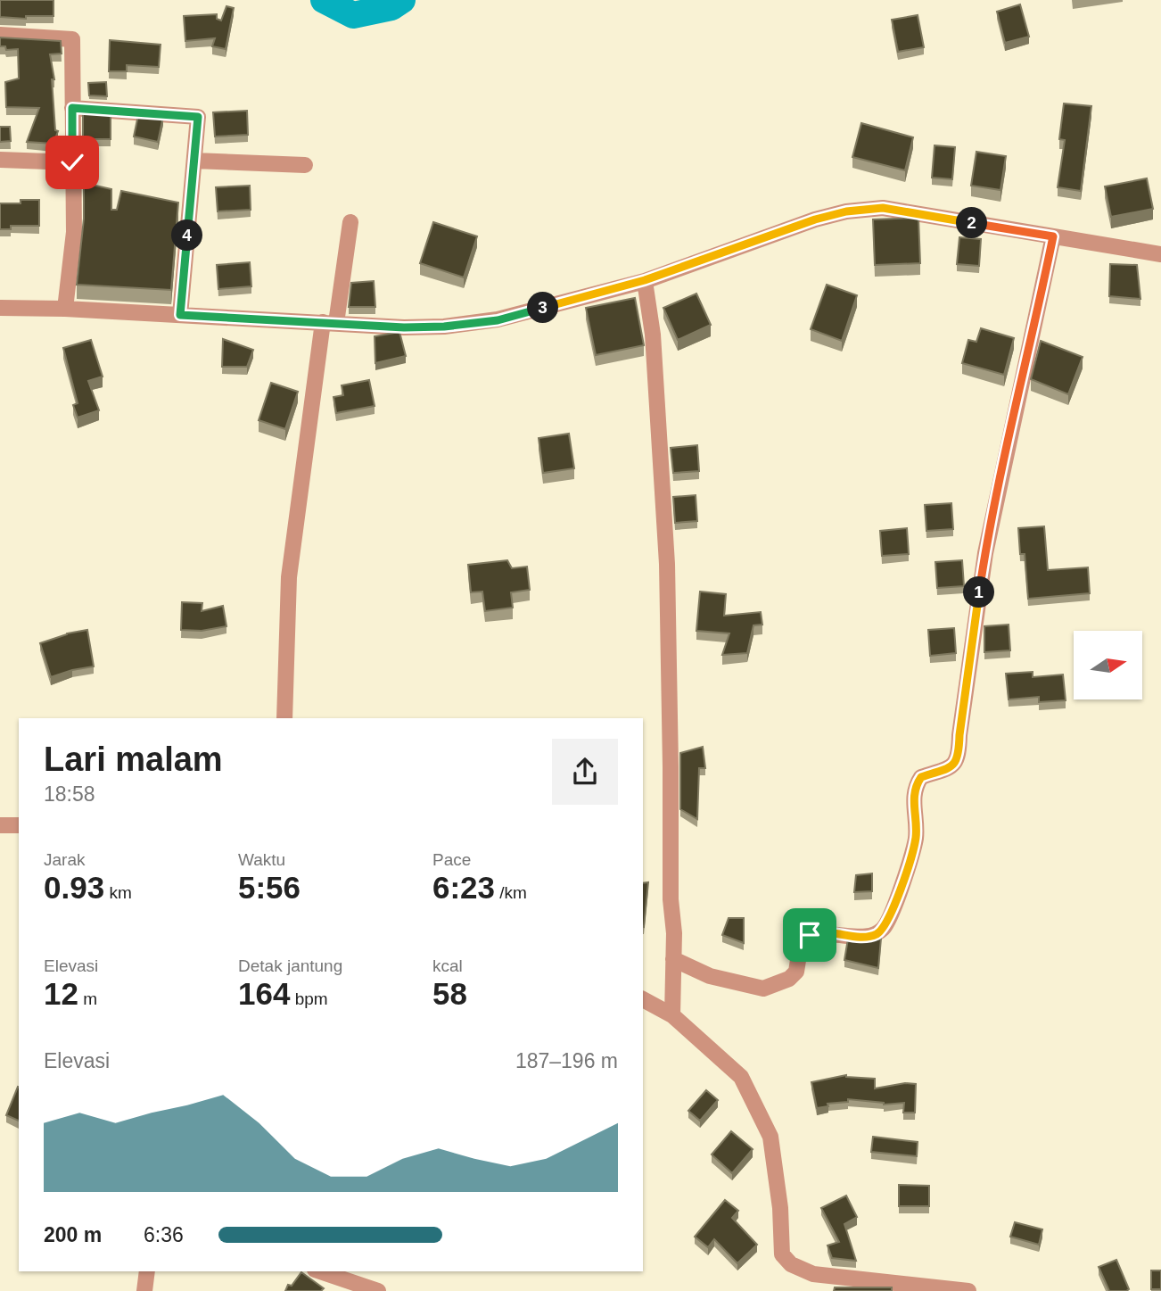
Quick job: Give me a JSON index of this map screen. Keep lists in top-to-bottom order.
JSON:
{
  "north": "right",
  "page": {
    "pins": [
      "2",
      "4",
      "3",
      "1"
    ],
    "heading": ["Lari malam", "18:58"],
    "stats": [
      ["Jarak", "0.93 km"],
      ["Waktu", "5:56"],
      ["Pace", "6:23 /km"],
      ["Elevasi", "12 m"],
      ["Detak jantung", "164 bpm"],
      ["kcal", "58"]
    ],
    "chart": ["Elevasi", "187–196 m"],
    "list": [
      {
        "name": "200 m",
        "note": "6:36"
      }
    ]
  }
}
